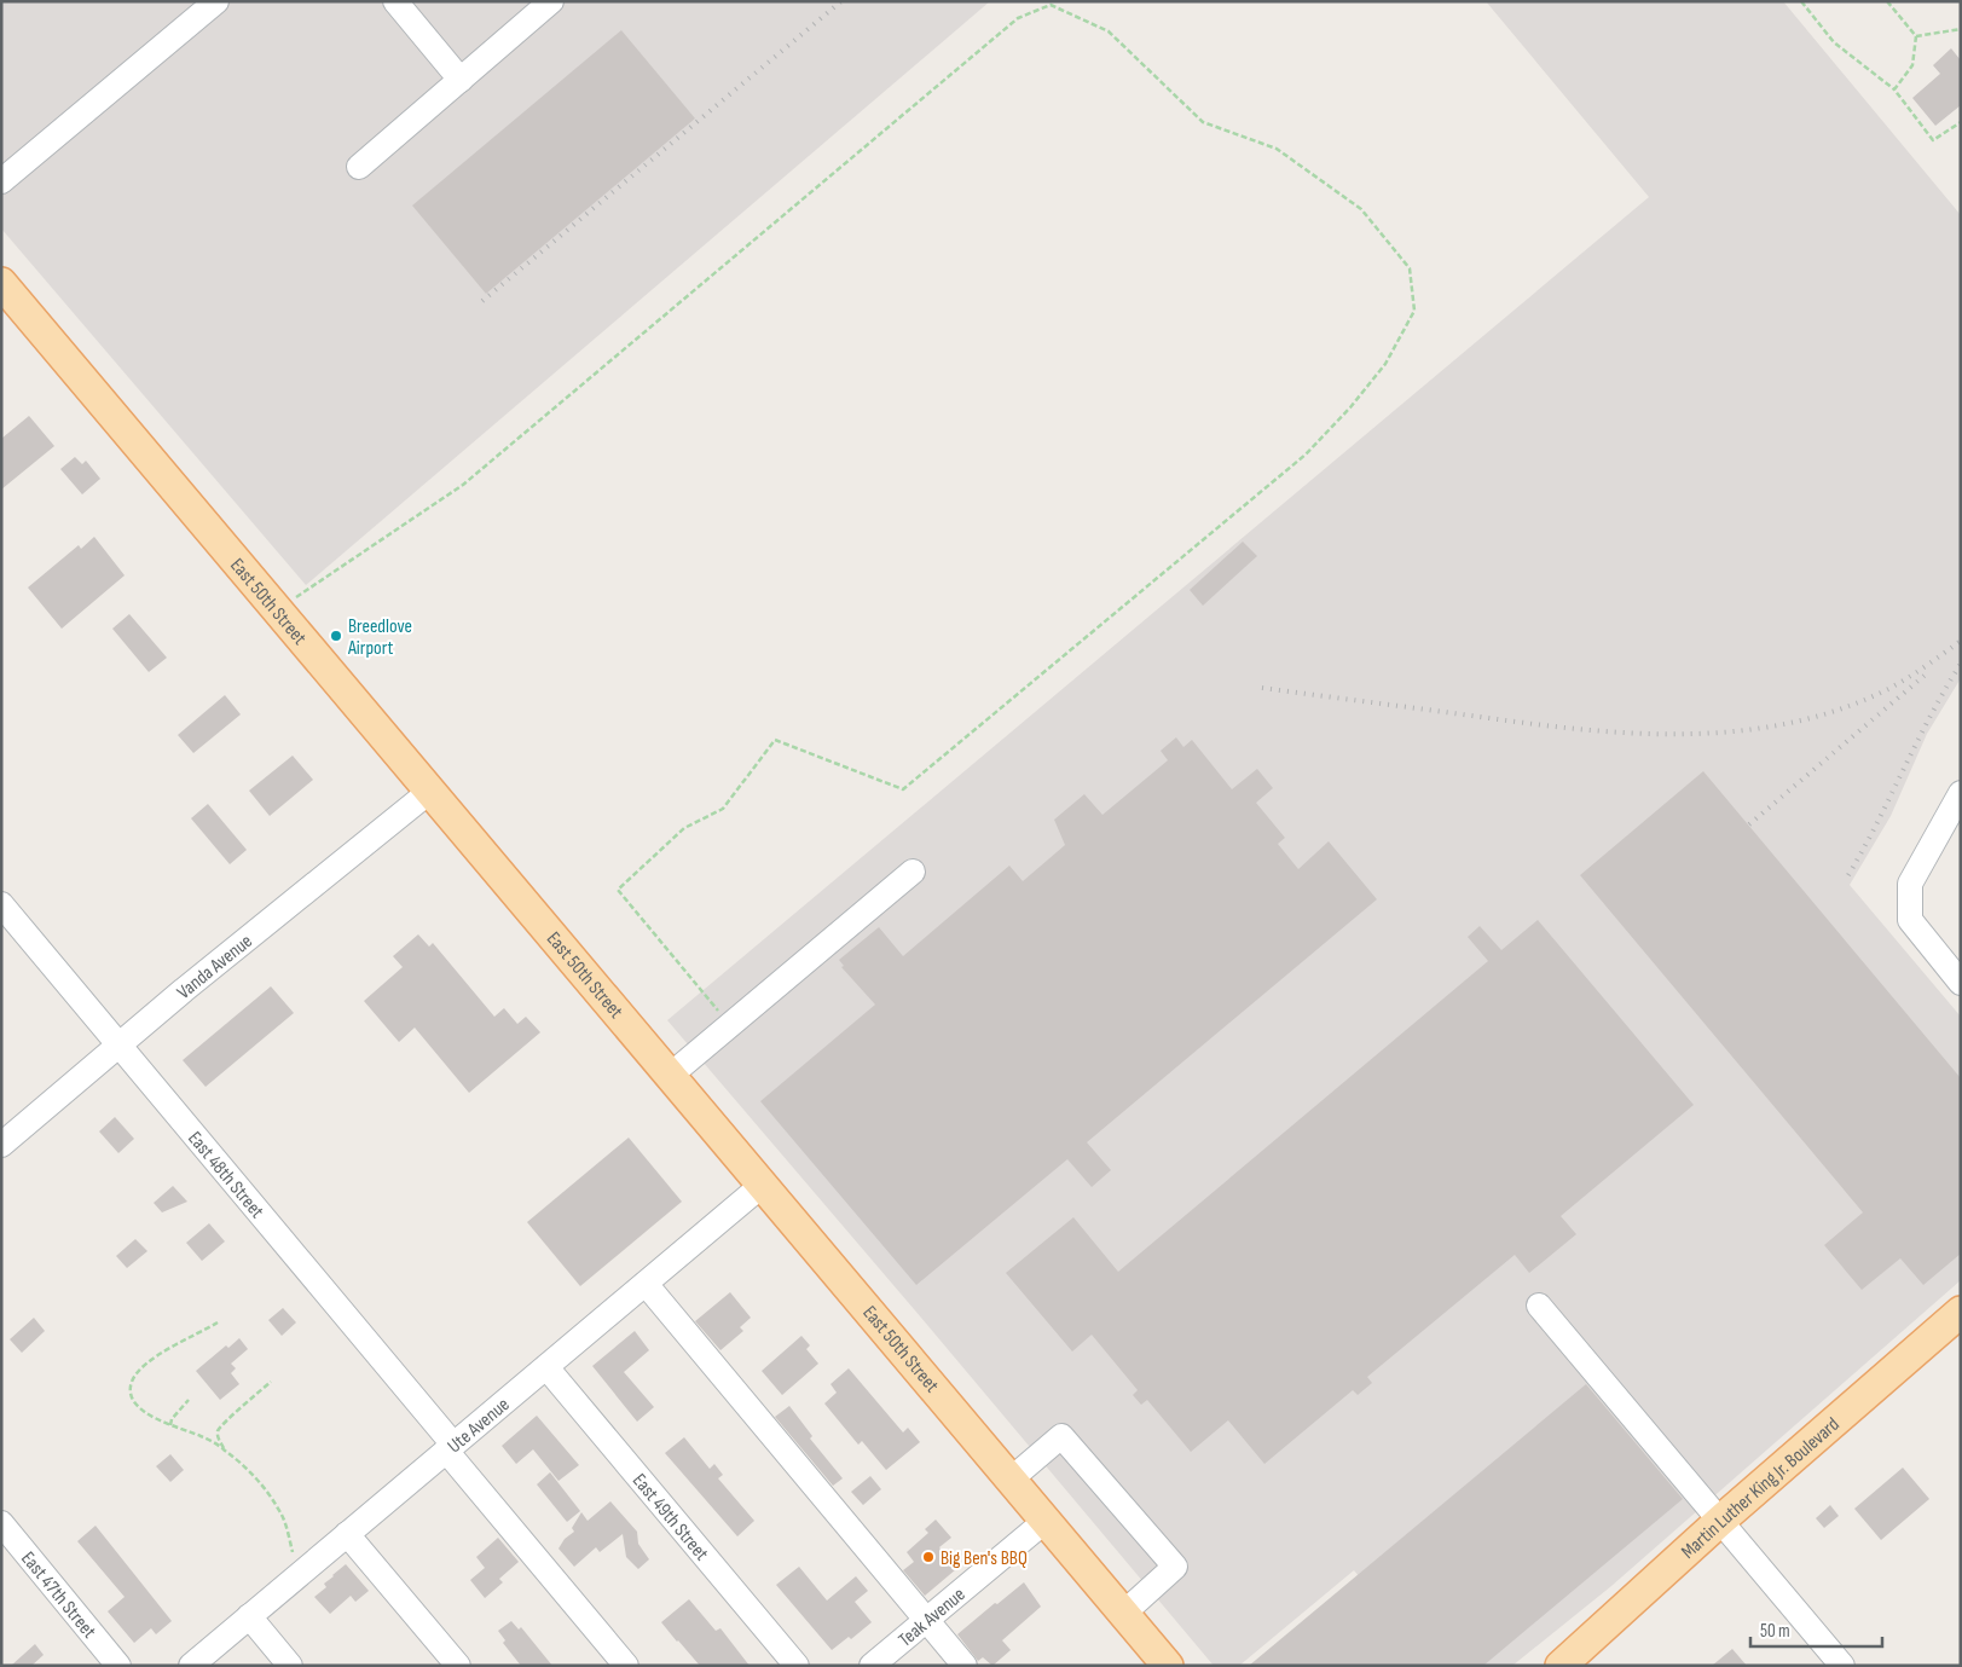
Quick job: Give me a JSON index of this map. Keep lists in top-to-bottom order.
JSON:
{
  "streets": {
    "main road": ["East 50th Street", "Martin Luther King Jr. Boulevard"],
    "street": [
      "Vanda Avenue",
      "East 48th Street",
      "Ute Avenue",
      "East 49th Street",
      "East 47th Street",
      "Teak Avenue"
    ]
  },
  "crossings": [
    ["East 50th Street", "Vanda Avenue"],
    ["East 50th Street", "Ute Avenue"],
    ["East 50th Street", "Teak Avenue"],
    ["Vanda Avenue", "East 48th Street"],
    ["East 48th Street", "Ute Avenue"],
    ["Ute Avenue", "East 49th Street"]
  ],
  "places": ["Breedlove Airport", "Big Ben's BBQ"],
  "scale_bar": "50 m"
}
